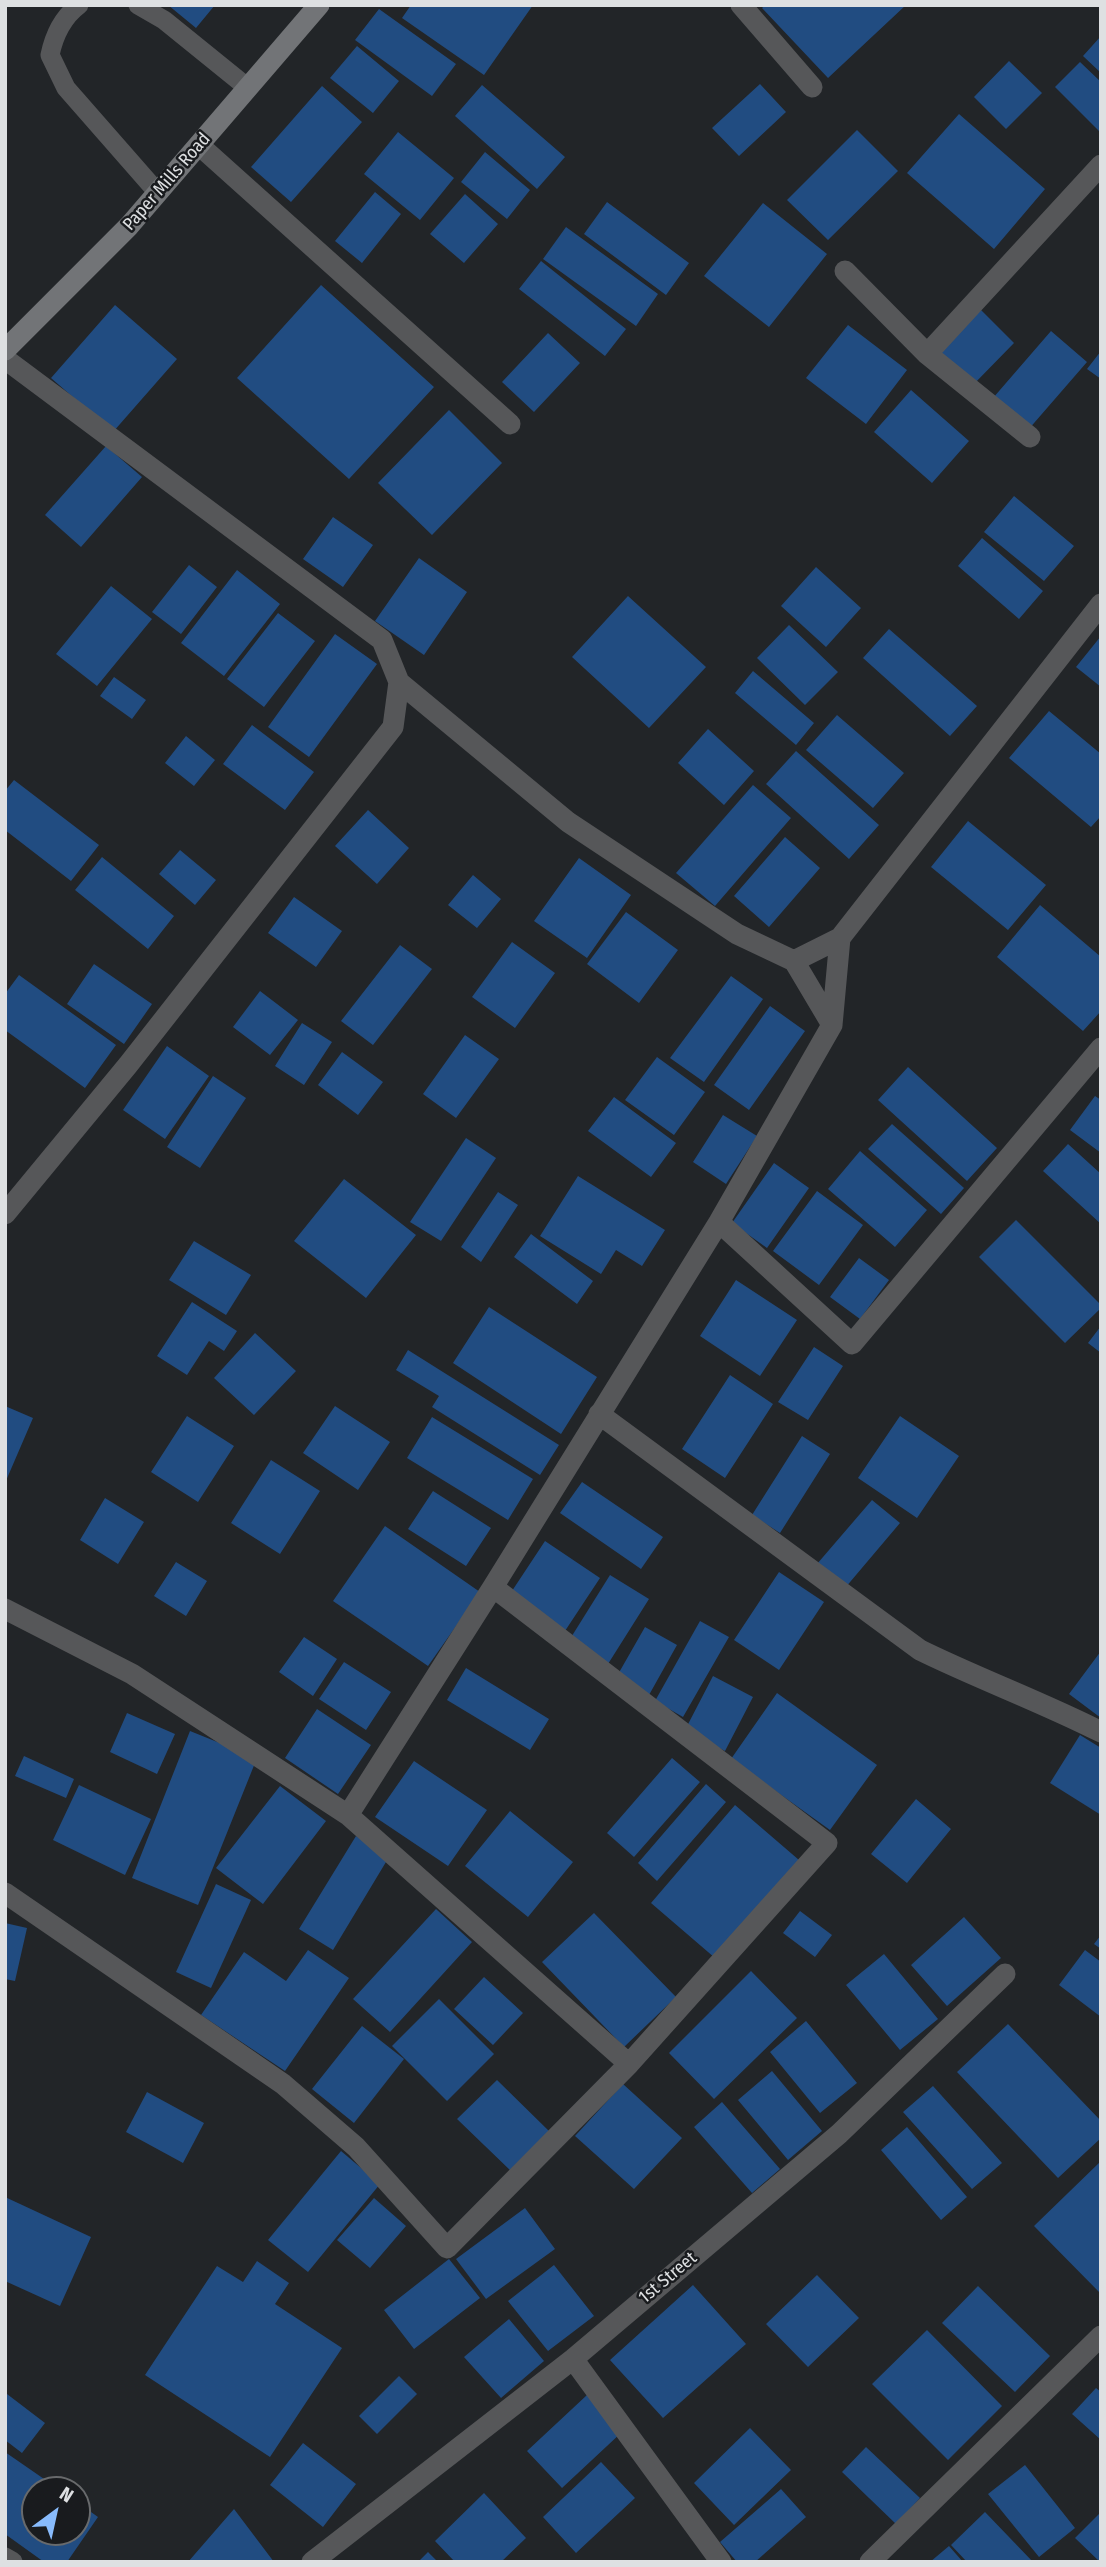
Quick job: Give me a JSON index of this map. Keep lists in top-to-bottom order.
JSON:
{
  "streets": {
    "main road": ["Paper Mills Road"],
    "street": ["1st Street"]
  },
  "north": "top right"
}
